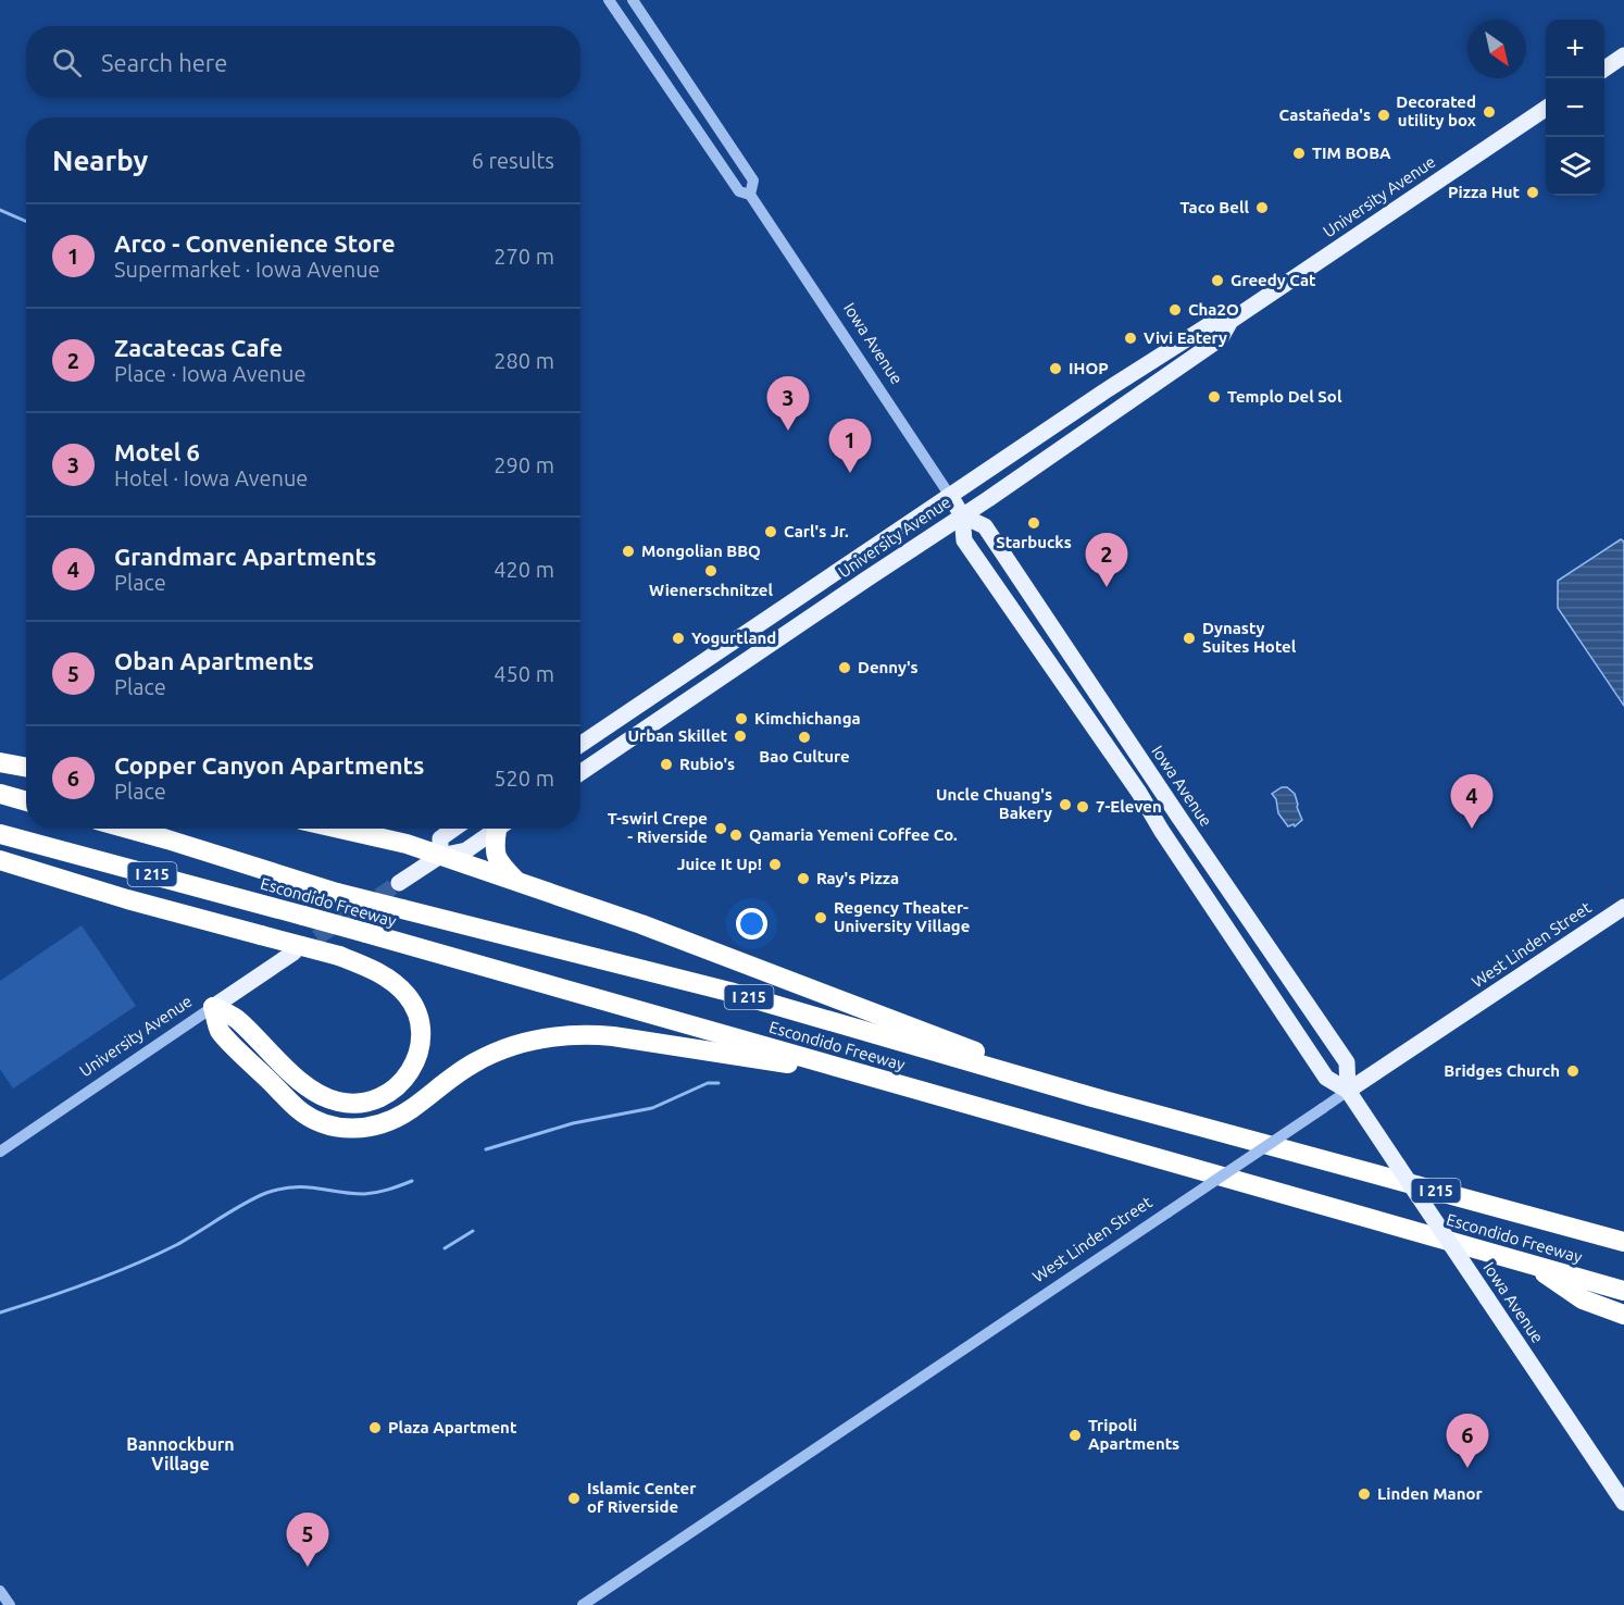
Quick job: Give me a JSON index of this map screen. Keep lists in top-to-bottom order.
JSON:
{
  "streets": {
    "highway": ["I 215", "Escondido Freeway"],
    "main road": ["University Avenue", "Iowa Avenue", "West Linden Street"]
  },
  "crossings": [
    ["University Avenue", "Iowa Avenue"],
    ["Iowa Avenue", "West Linden Street"]
  ],
  "districts": ["Bannockburn Village"],
  "places": [
    "Decorated utility box",
    "Castañeda's",
    "TIM BOBA",
    "Pizza Hut",
    "Taco Bell",
    "Greedy Cat",
    "Cha2O",
    "Vivi Eatery",
    "IHOP",
    "Templo Del Sol",
    "Starbucks",
    "Carl's Jr.",
    "Mongolian BBQ",
    "Wienerschnitzel",
    "Yogurtland",
    "Dynasty Suites Hotel",
    "Denny's",
    "Kimchichanga",
    "Urban Skillet",
    "Bao Culture",
    "Rubio's",
    "Uncle Chuang's Bakery",
    "7-Eleven",
    "T-swirl Crepe - Riverside",
    "Qamaria Yemeni Coffee Co.",
    "Juice It Up!",
    "Ray's Pizza",
    "Regency Theater- University Village",
    "Bridges Church",
    "Plaza Apartment",
    "Tripoli Apartments",
    "Linden Manor",
    "Islamic Center of Riverside"
  ],
  "north": "bottom right",
  "page": {
    "map_buttons": ["+", "−"],
    "search": "Search here",
    "heading": ["Nearby", "6 results"],
    "list": [
      {
        "mark": "1",
        "name": "Arco - Convenience Store",
        "note": "Supermarket · Iowa Avenue",
        "value": "270 m"
      },
      {
        "mark": "2",
        "name": "Zacatecas Cafe",
        "note": "Place · Iowa Avenue",
        "value": "280 m"
      },
      {
        "mark": "3",
        "name": "Motel 6",
        "note": "Hotel · Iowa Avenue",
        "value": "290 m"
      },
      {
        "mark": "4",
        "name": "Grandmarc Apartments",
        "note": "Place",
        "value": "420 m"
      },
      {
        "mark": "5",
        "name": "Oban Apartments",
        "note": "Place",
        "value": "450 m"
      },
      {
        "mark": "6",
        "name": "Copper Canyon Apartments",
        "note": "Place",
        "value": "520 m"
      }
    ],
    "pins": [
      "3",
      "1",
      "2",
      "4",
      "6",
      "5"
    ]
  }
}
